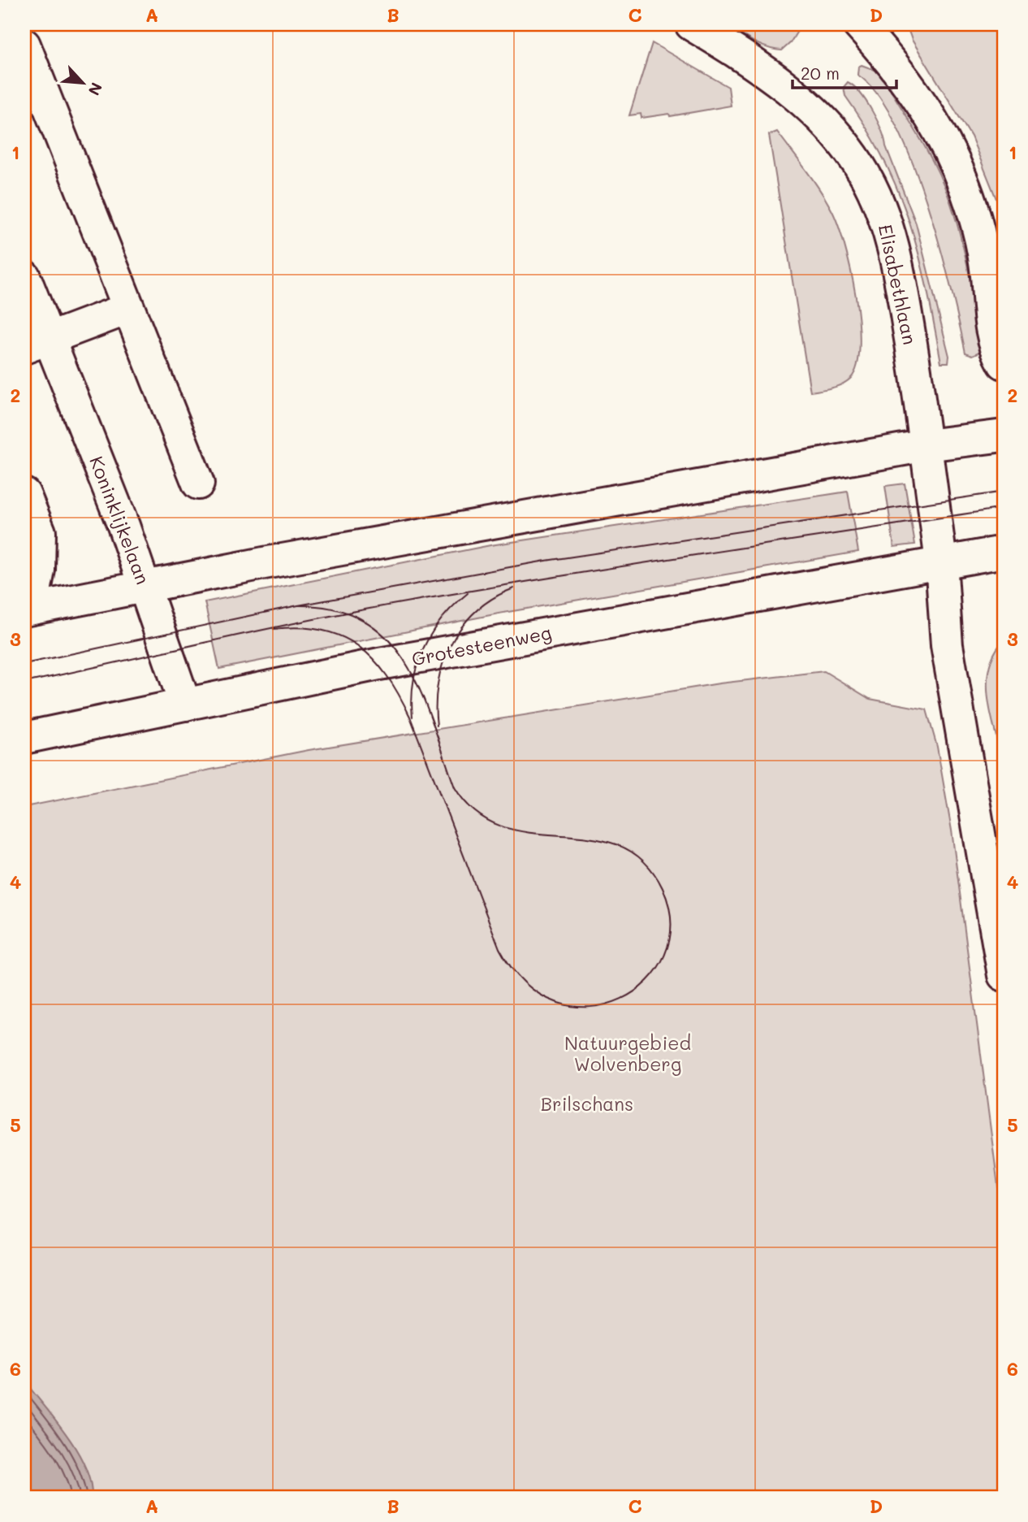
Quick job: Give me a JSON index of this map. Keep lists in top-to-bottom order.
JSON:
{
  "streets": {
    "main road": ["Elisabethlaan", "Koninklijkelaan", "Grotesteenweg"]
  },
  "crossings": [
    ["Elisabethlaan", "Grotesteenweg"],
    ["Koninklijkelaan", "Grotesteenweg"]
  ],
  "parks": ["Natuurgebied Wolvenberg", "Brilschans"],
  "scale_bar": "20 m",
  "north": "bottom right",
  "grid": {
    "columns": [
      "A",
      "B",
      "C",
      "D"
    ],
    "rows": [
      "1",
      "2",
      "3",
      "4",
      "5",
      "6"
    ]
  }
}
